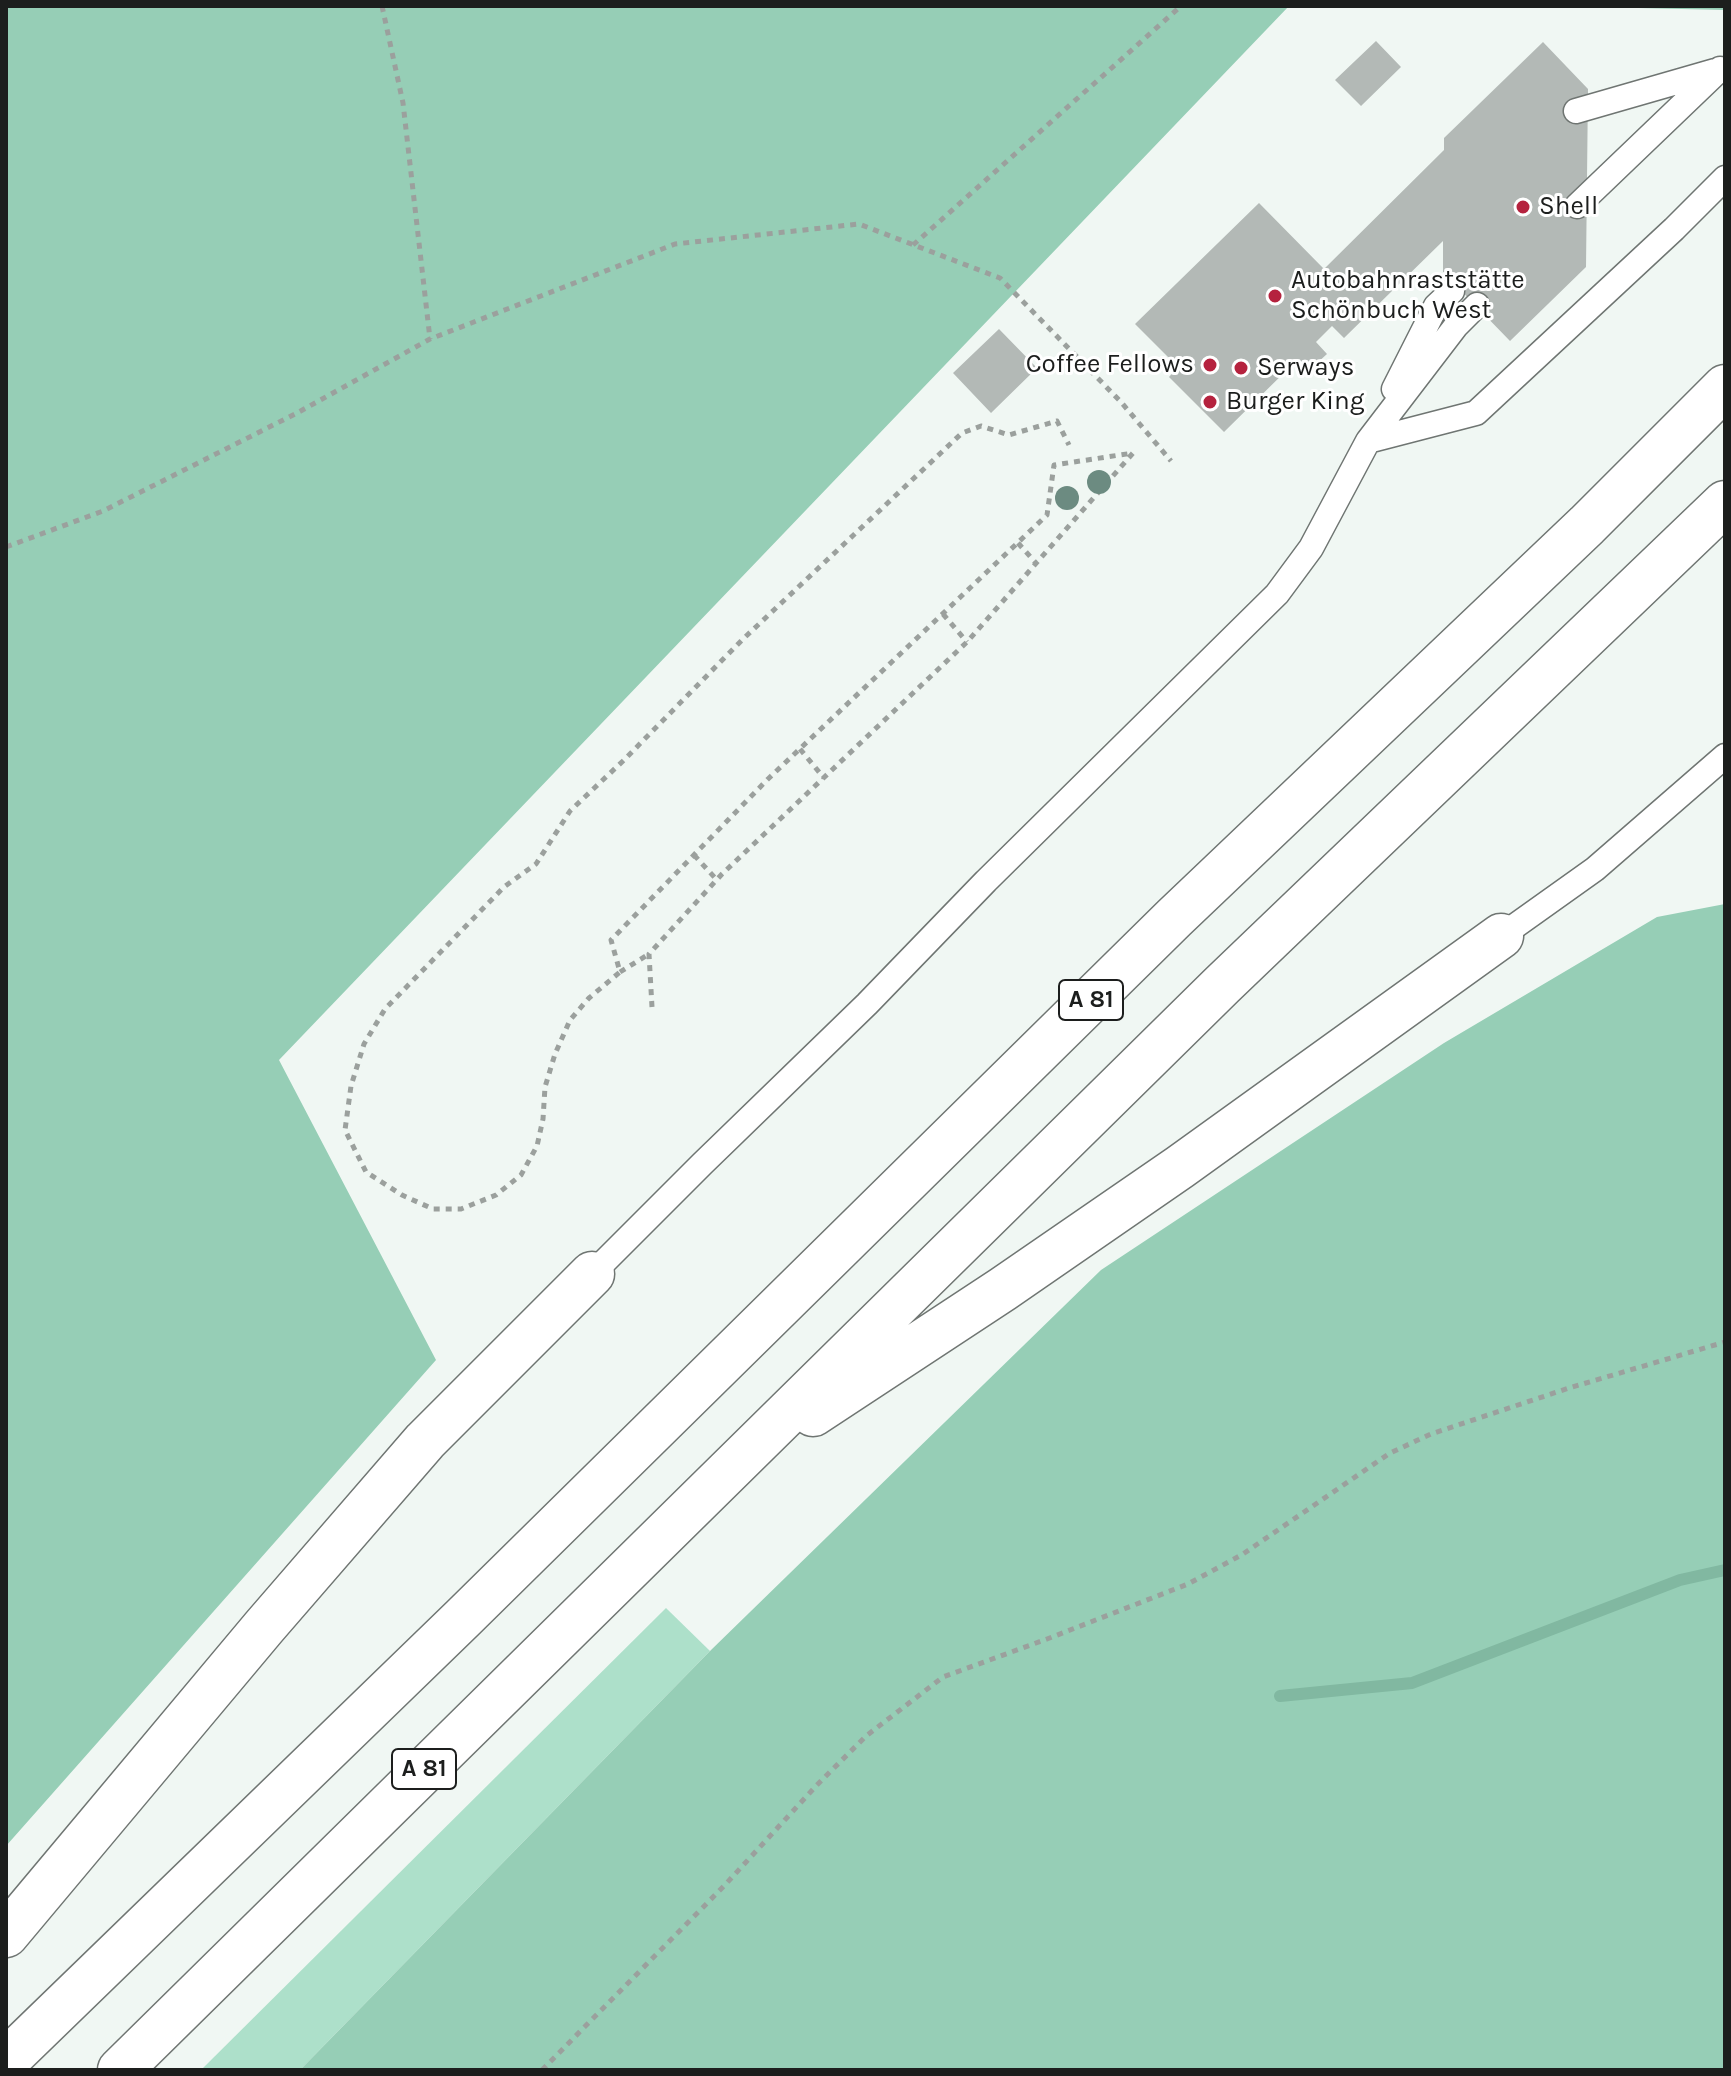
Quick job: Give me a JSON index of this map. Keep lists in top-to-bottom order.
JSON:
{
  "streets": {
    "highway": ["A 81"]
  },
  "places": [
    "Shell",
    "Autobahnraststätte Schönbuch West",
    "Coffee Fellows",
    "Serways",
    "Burger King"
  ]
}
